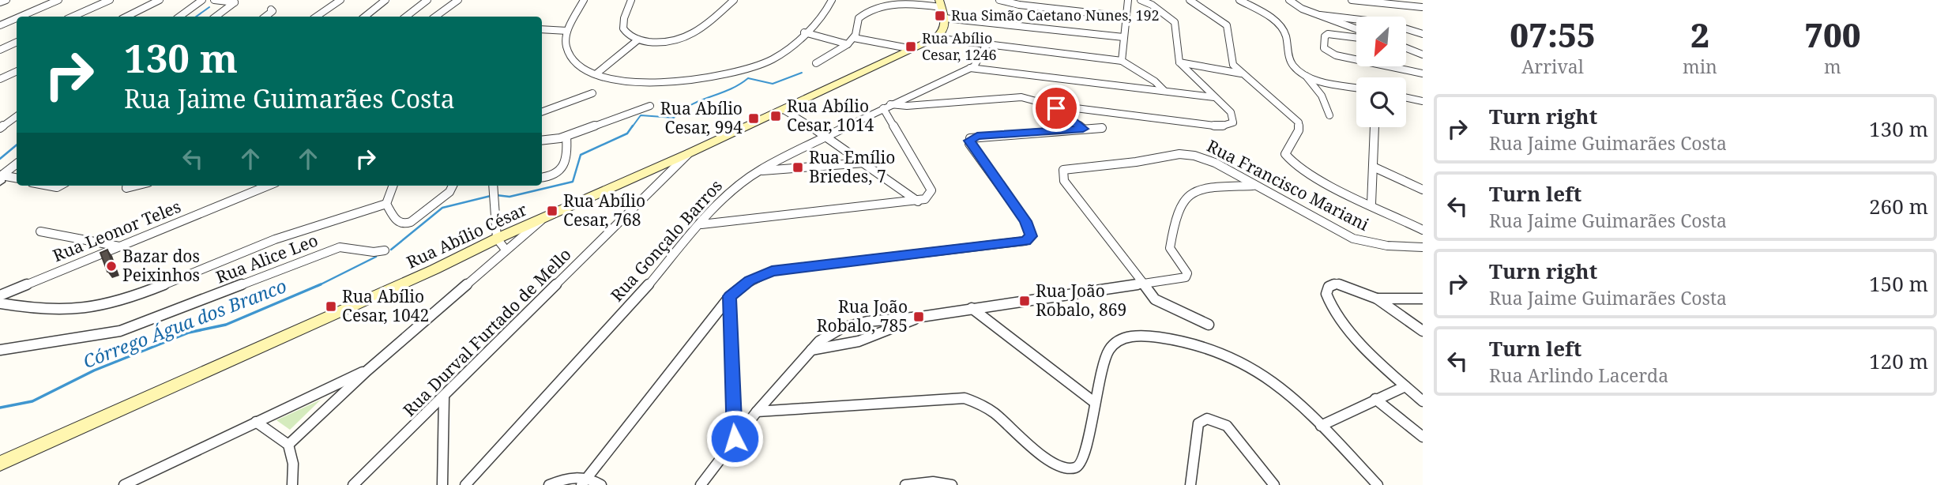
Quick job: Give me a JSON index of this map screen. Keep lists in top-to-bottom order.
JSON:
{
  "streets": {
    "main road": ["Rua Abílio César"],
    "street": [
      "Rua Francisco Mariani",
      "Rua Leonor Teles",
      "Rua Gonçalo Barros",
      "Rua Alice Leo",
      "Rua Durval Furtado de Mello"
    ]
  },
  "crossings": [
    ["Rua Abílio César", "Rua Durval Furtado de Mello"]
  ],
  "water": ["Córrego Água dos Branco"],
  "places": {
    "transit": [
      "Rua Simão Caetano Nunes, 192",
      "Rua Abílio Cesar, 1246",
      "Rua Abílio Cesar, 1014",
      "Rua Abílio Cesar, 994",
      "Rua Emílio Briedes, 7",
      "Rua Abílio Cesar, 768",
      "Rua João Robalo, 869",
      "Rua Abílio Cesar, 1042",
      "Rua João Robalo, 785"
    ],
    "other": ["Bazar dos Peixinhos"]
  },
  "north": "bottom left",
  "page": {
    "eta": [
      "07:55",
      "Arrival",
      "2",
      "min",
      "700",
      "m"
    ],
    "turn": ["130 m", "Rua Jaime Guimarães Costa"],
    "list": [
      {
        "name": "Turn right",
        "note": "Rua Jaime Guimarães Costa",
        "value": "130 m"
      },
      {
        "name": "Turn left",
        "note": "Rua Jaime Guimarães Costa",
        "value": "260 m"
      },
      {
        "name": "Turn right",
        "note": "Rua Jaime Guimarães Costa",
        "value": "150 m"
      },
      {
        "name": "Turn left",
        "note": "Rua Arlindo Lacerda",
        "value": "120 m"
      }
    ]
  }
}
